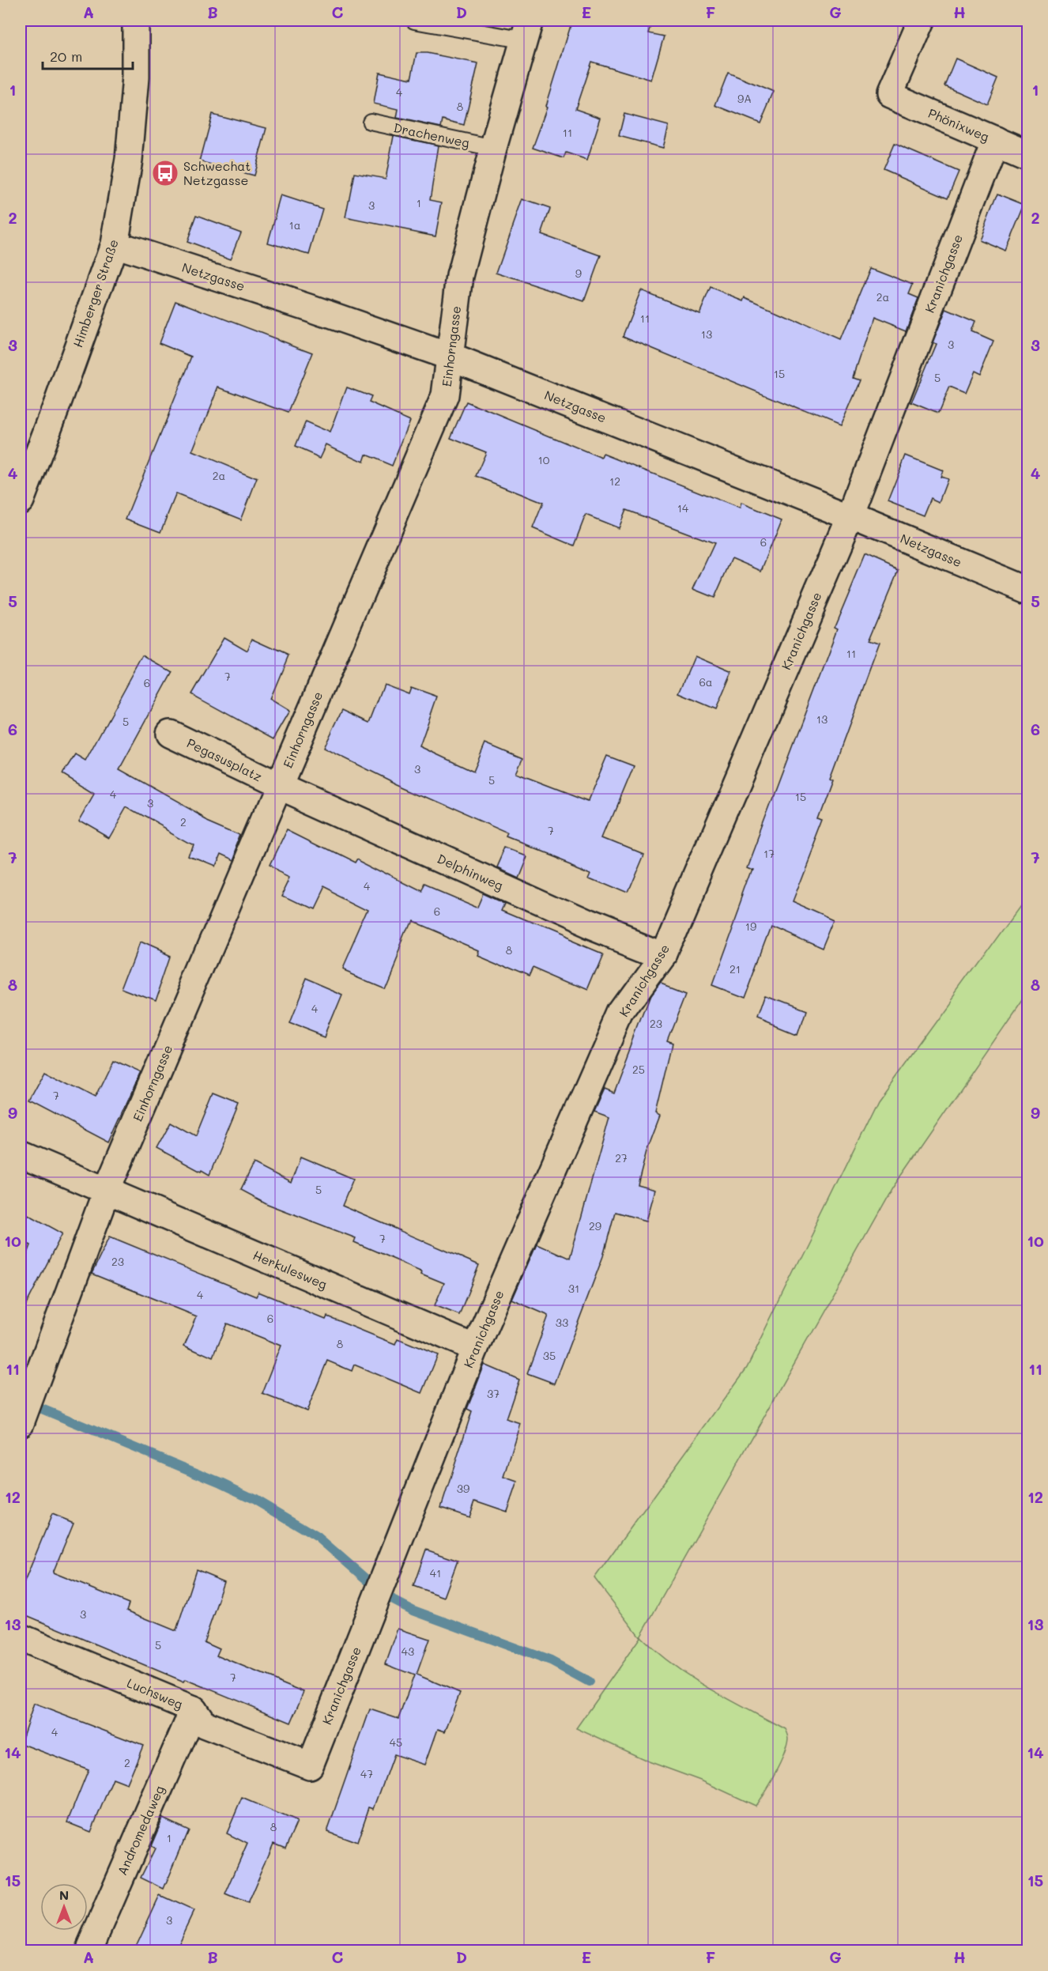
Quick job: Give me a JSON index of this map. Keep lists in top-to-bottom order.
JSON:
{
  "streets": {
    "street": [
      "Phönixweg",
      "Kranichgasse",
      "Netzgasse",
      "Himberger Straße",
      "Einhorngasse",
      "Pegasusplatz",
      "Delphinweg",
      "Herkulesweg",
      "Luchsweg",
      "Andromedaweg"
    ],
    "lane": ["Drachenweg"]
  },
  "crossings": [
    ["Phönixweg", "Kranichgasse"],
    ["Drachenweg", "Einhorngasse"],
    ["Kranichgasse", "Netzgasse"],
    ["Kranichgasse", "Delphinweg"],
    ["Kranichgasse", "Herkulesweg"],
    ["Kranichgasse", "Luchsweg"],
    ["Netzgasse", "Himberger Straße"],
    ["Netzgasse", "Einhorngasse"],
    ["Einhorngasse", "Pegasusplatz"],
    ["Einhorngasse", "Delphinweg"],
    ["Einhorngasse", "Herkulesweg"],
    ["Pegasusplatz", "Delphinweg"],
    ["Luchsweg", "Andromedaweg"]
  ],
  "places": {
    "bus stop": ["Schwechat Netzgasse"]
  },
  "house_numbers": [
    "4",
    "9A",
    "8",
    "11",
    "1",
    "3",
    "1a",
    "9",
    "2a",
    "11",
    "13",
    "3",
    "15",
    "5",
    "10",
    "2a",
    "12",
    "14",
    "6",
    "11",
    "7",
    "6a",
    "6",
    "13",
    "5",
    "3",
    "5",
    "4",
    "15",
    "3",
    "2",
    "7",
    "17",
    "4",
    "6",
    "19",
    "8",
    "21",
    "4",
    "23",
    "25",
    "7",
    "27",
    "5",
    "29",
    "7",
    "23",
    "31",
    "4",
    "6",
    "33",
    "8",
    "35",
    "37",
    "39",
    "41",
    "3",
    "5",
    "43",
    "7",
    "4",
    "45",
    "2",
    "47",
    "8",
    "1",
    "3"
  ],
  "scale_bar": "20 m",
  "north": "top",
  "grid": {
    "columns": [
      "A",
      "B",
      "C",
      "D",
      "E",
      "F",
      "G",
      "H"
    ],
    "rows": [
      "1",
      "2",
      "3",
      "4",
      "5",
      "6",
      "7",
      "8",
      "9",
      "10",
      "11",
      "12",
      "13",
      "14",
      "15"
    ]
  }
}
